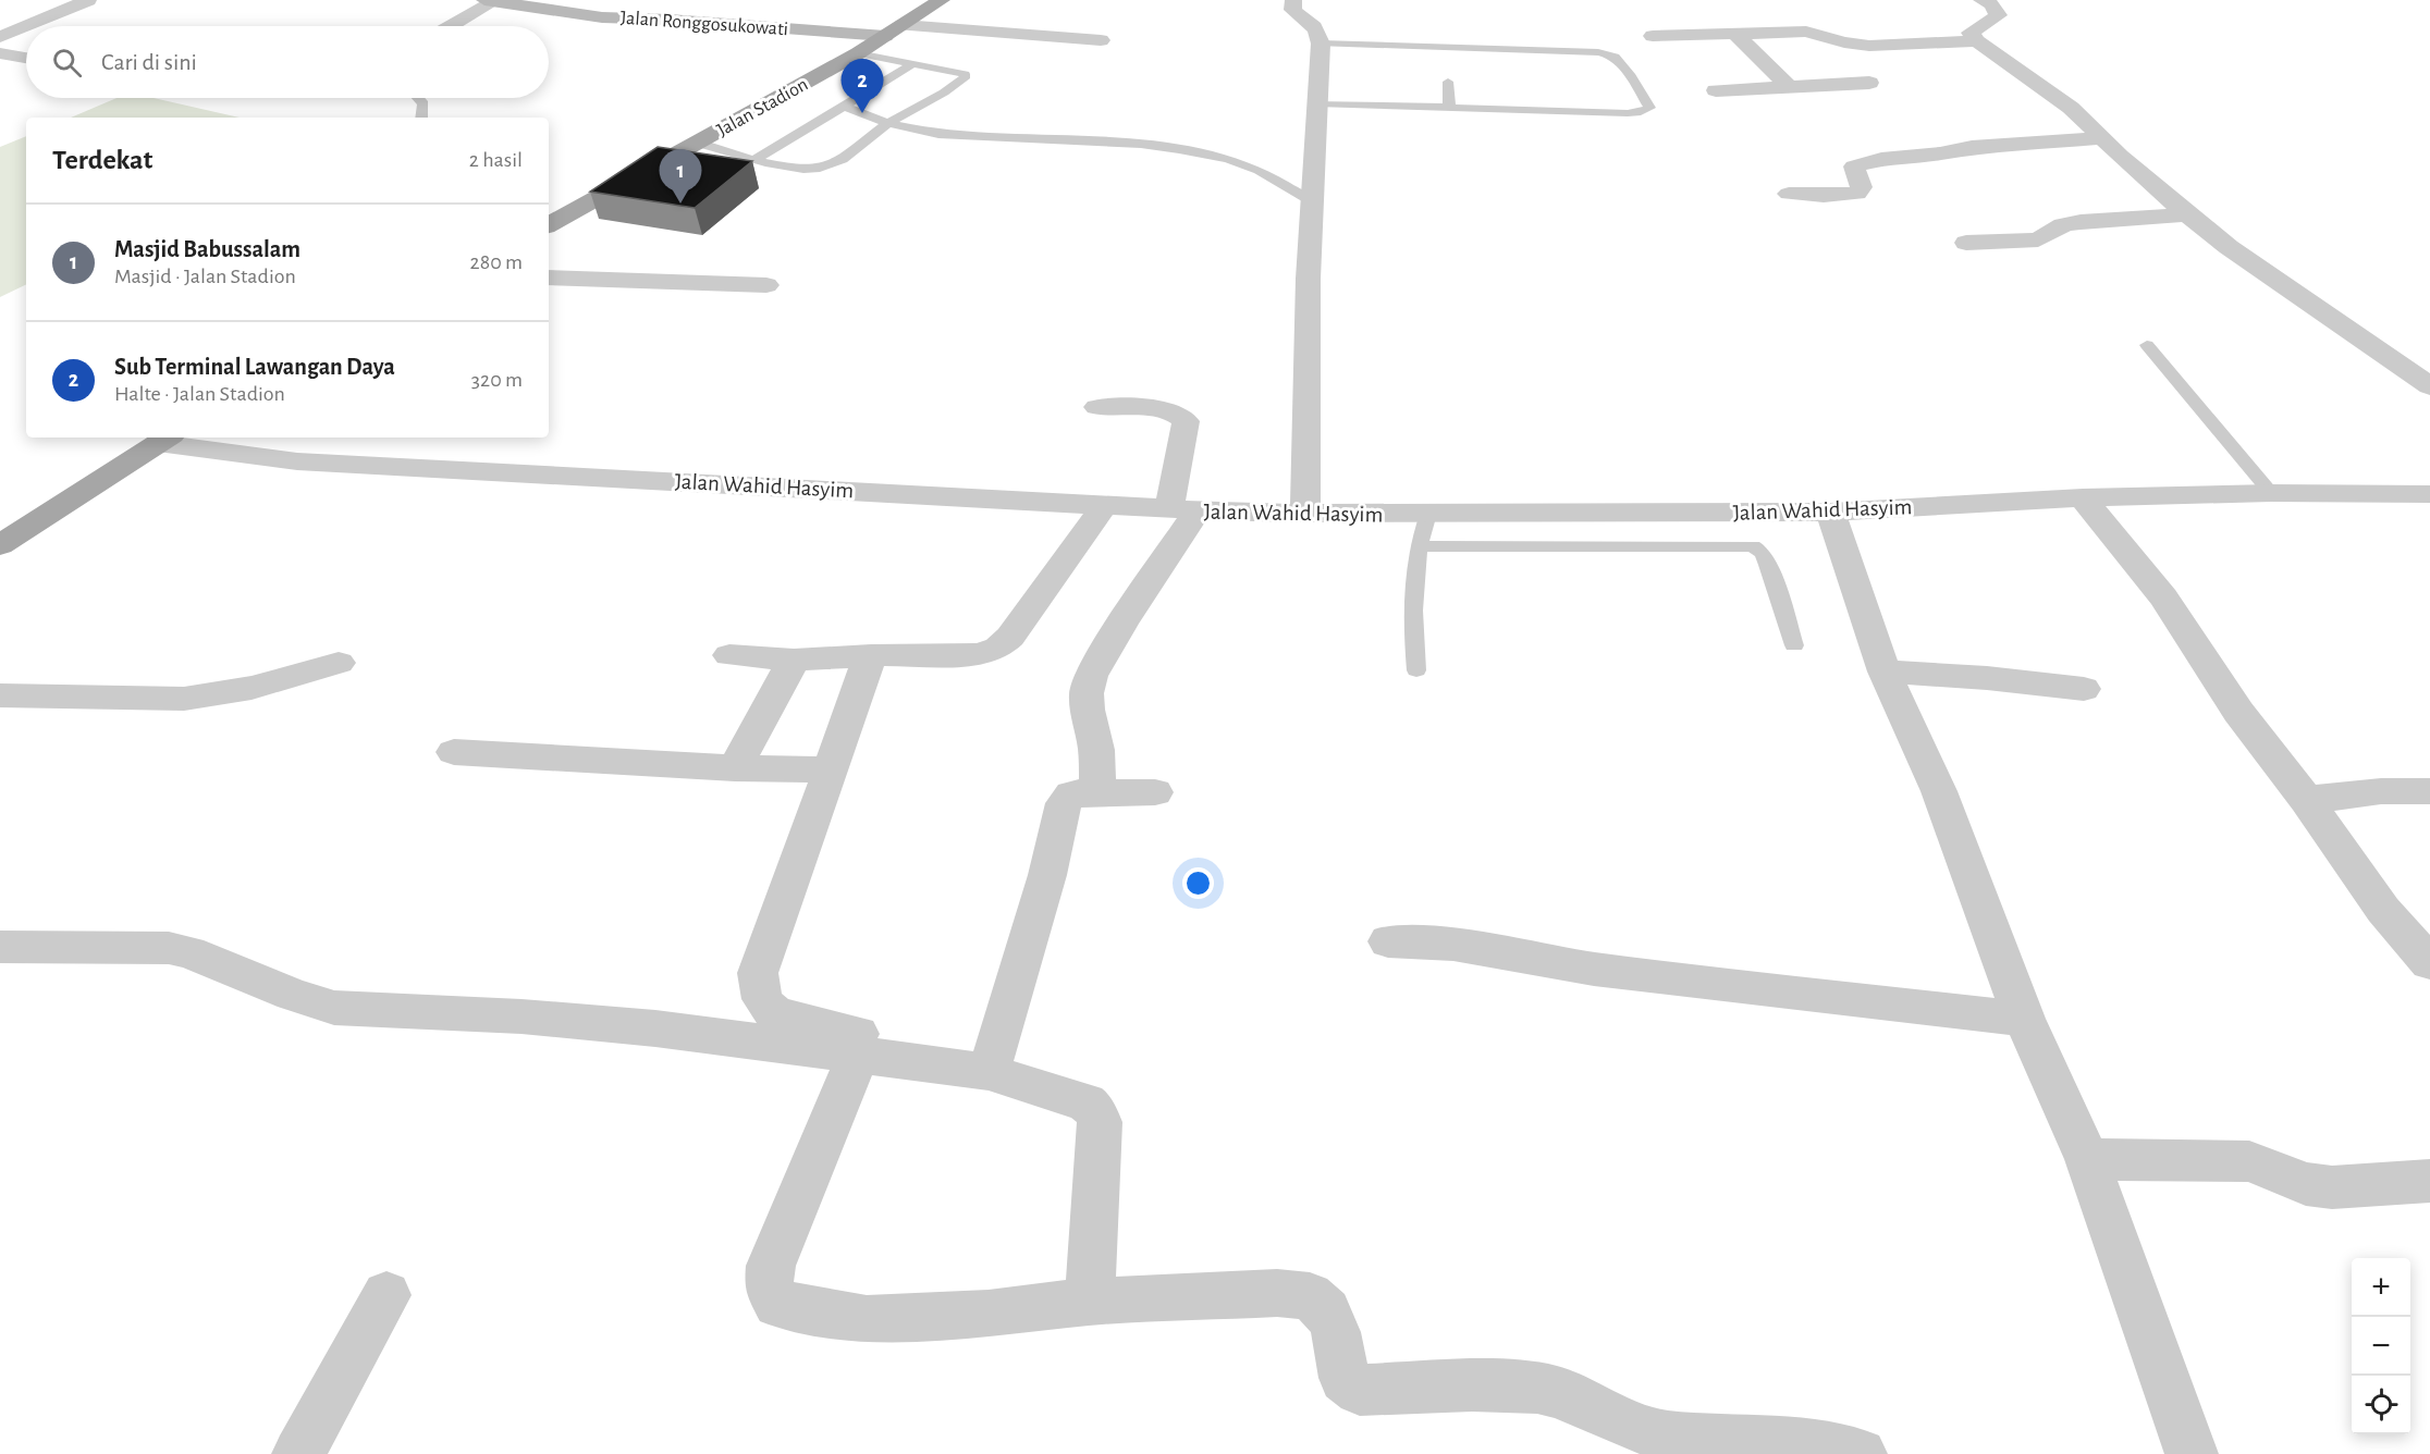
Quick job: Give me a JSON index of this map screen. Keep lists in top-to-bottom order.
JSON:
{
  "streets": {
    "main road": ["Jalan Ronggosukowati", "Jalan Stadion"],
    "street": ["Jalan Wahid Hasyim"]
  },
  "crossings": [
    ["Jalan Ronggosukowati", "Jalan Stadion"]
  ],
  "page": {
    "search": "Cari di sini",
    "pins": ["2", "1"],
    "heading": ["Terdekat", "2 hasil"],
    "list": [
      {
        "mark": "1",
        "name": "Masjid Babussalam",
        "note": "Masjid · Jalan Stadion",
        "value": "280 m"
      },
      {
        "mark": "2",
        "name": "Sub Terminal Lawangan Daya",
        "note": "Halte · Jalan Stadion",
        "value": "320 m"
      }
    ],
    "map_buttons": ["+", "−"]
  }
}
